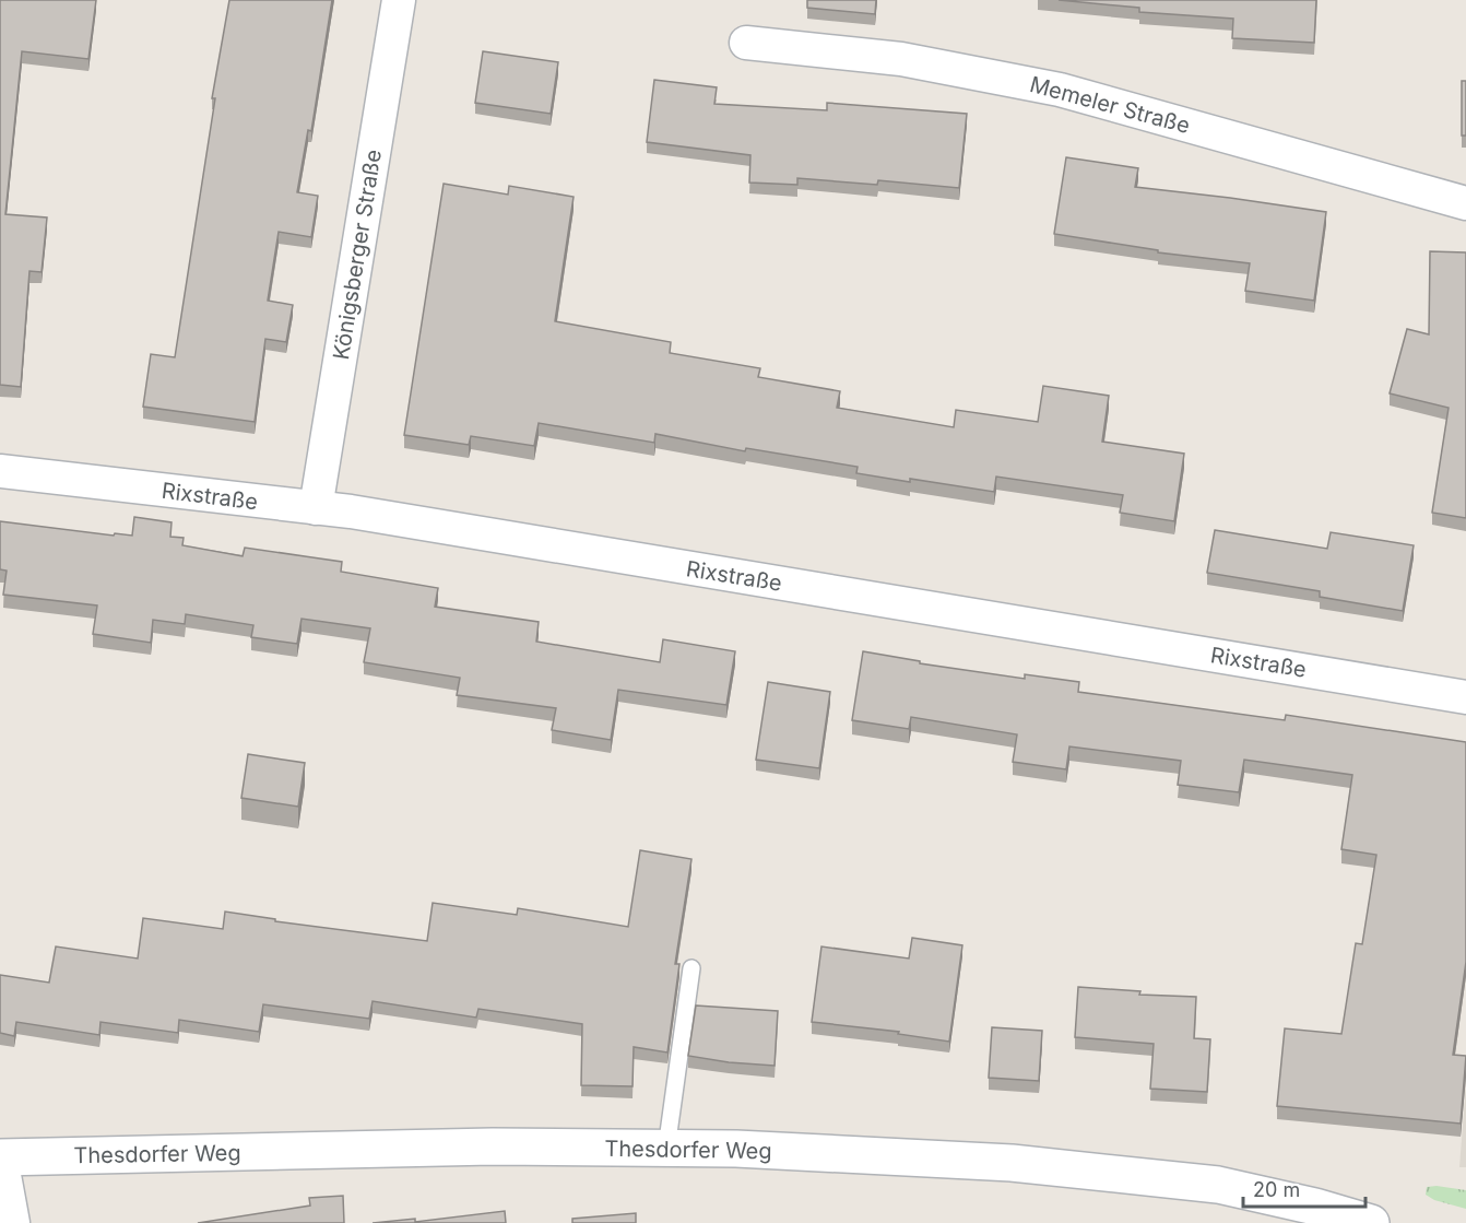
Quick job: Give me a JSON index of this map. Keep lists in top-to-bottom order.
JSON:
{
  "streets": {
    "street": [
      "Memeler Straße",
      "Königsberger Straße",
      "Rixstraße",
      "Thesdorfer Weg"
    ]
  },
  "crossings": [
    ["Königsberger Straße", "Rixstraße"]
  ],
  "scale_bar": "20 m"
}
